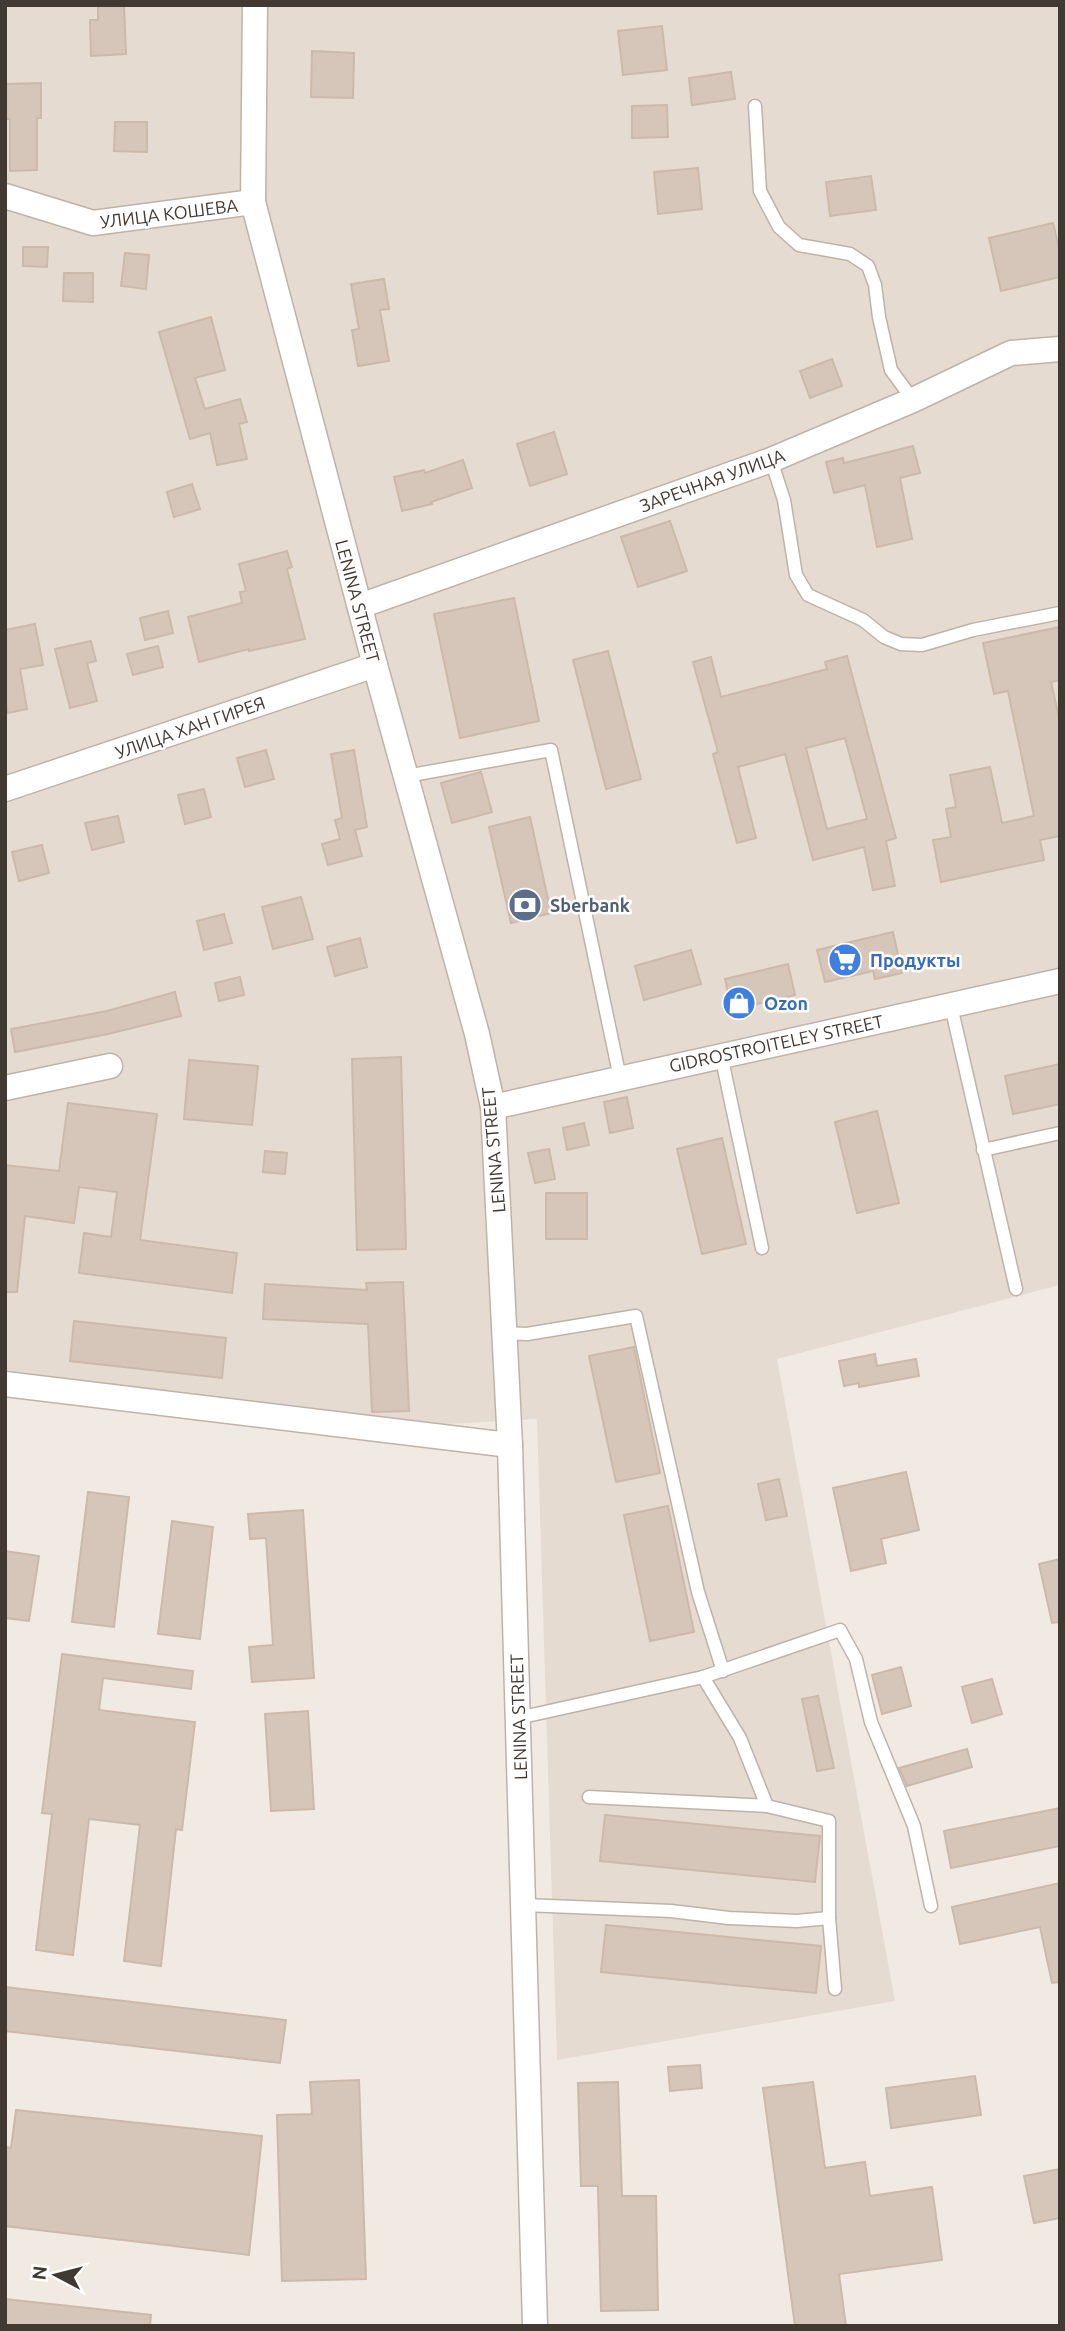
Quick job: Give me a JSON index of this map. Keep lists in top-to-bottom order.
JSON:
{
  "streets": {
    "street": [
      "УЛИЦА КОШЕВА",
      "ЗАРЕЧНАЯ УЛИЦА",
      "LENINA STREET",
      "УЛИЦА ХАН ГИРЕЯ",
      "GIDROSTROITELEY STREET"
    ]
  },
  "crossings": [
    ["УЛИЦА КОШЕВА", "LENINA STREET"],
    ["ЗАРЕЧНАЯ УЛИЦА", "LENINA STREET"],
    ["LENINA STREET", "УЛИЦА ХАН ГИРЕЯ"],
    ["LENINA STREET", "GIDROSTROITELEY STREET"]
  ],
  "places": {
    "bank": ["Sberbank"],
    "supermarket": ["Продукты"],
    "shop": ["Ozon"]
  },
  "north": "left"
}
